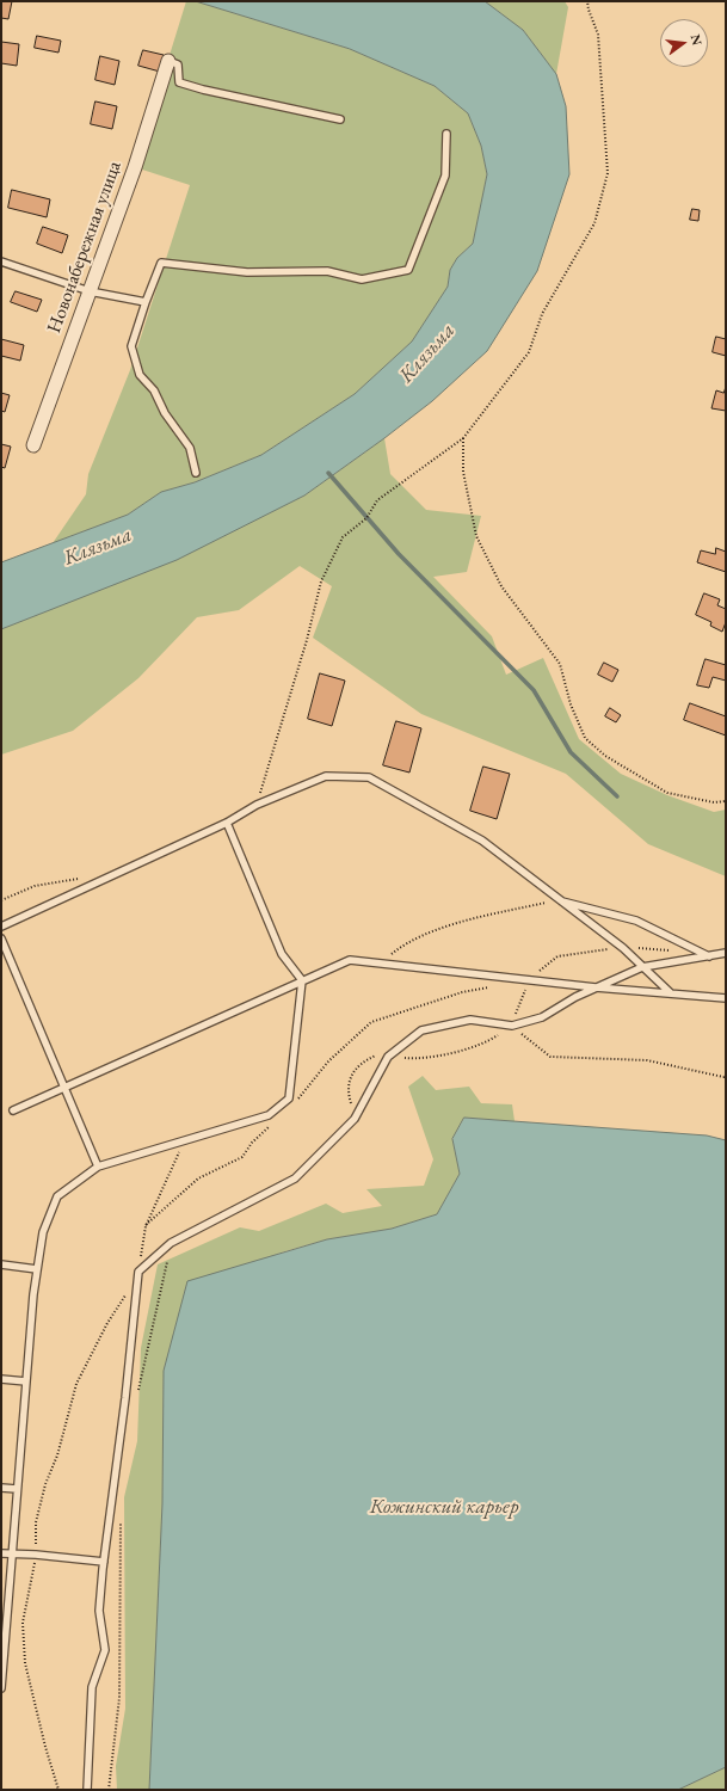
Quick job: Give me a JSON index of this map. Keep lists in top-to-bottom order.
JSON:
{
  "streets": {
    "street": ["Новонабережная улица"]
  },
  "water": ["Клязьма", "Кожинский карьер"],
  "north": "right"
}
